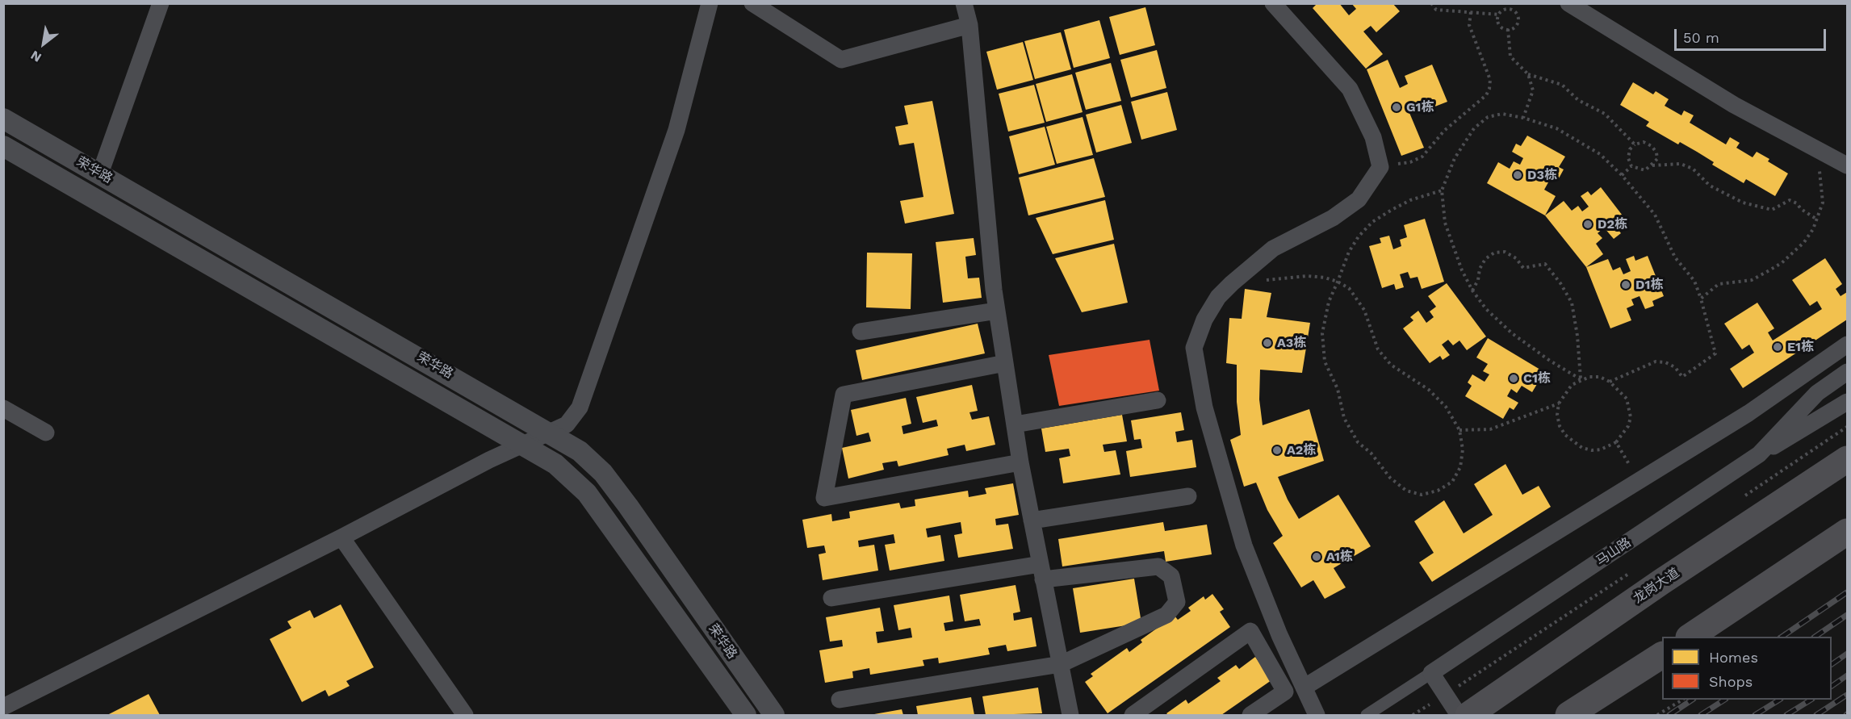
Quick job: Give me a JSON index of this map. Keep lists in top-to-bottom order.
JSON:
{
  "streets": {
    "highway": ["龙岗大道"],
    "street": ["荣华路", "马山路"]
  },
  "places": [
    "G1栋",
    "D3栋",
    "D2栋",
    "D1栋",
    "A3栋",
    "E1栋",
    "C1栋",
    "A2栋",
    "A1栋"
  ],
  "legend": ["Homes", "Shops"],
  "scale_bar": "50 m",
  "north": "bottom left"
}
